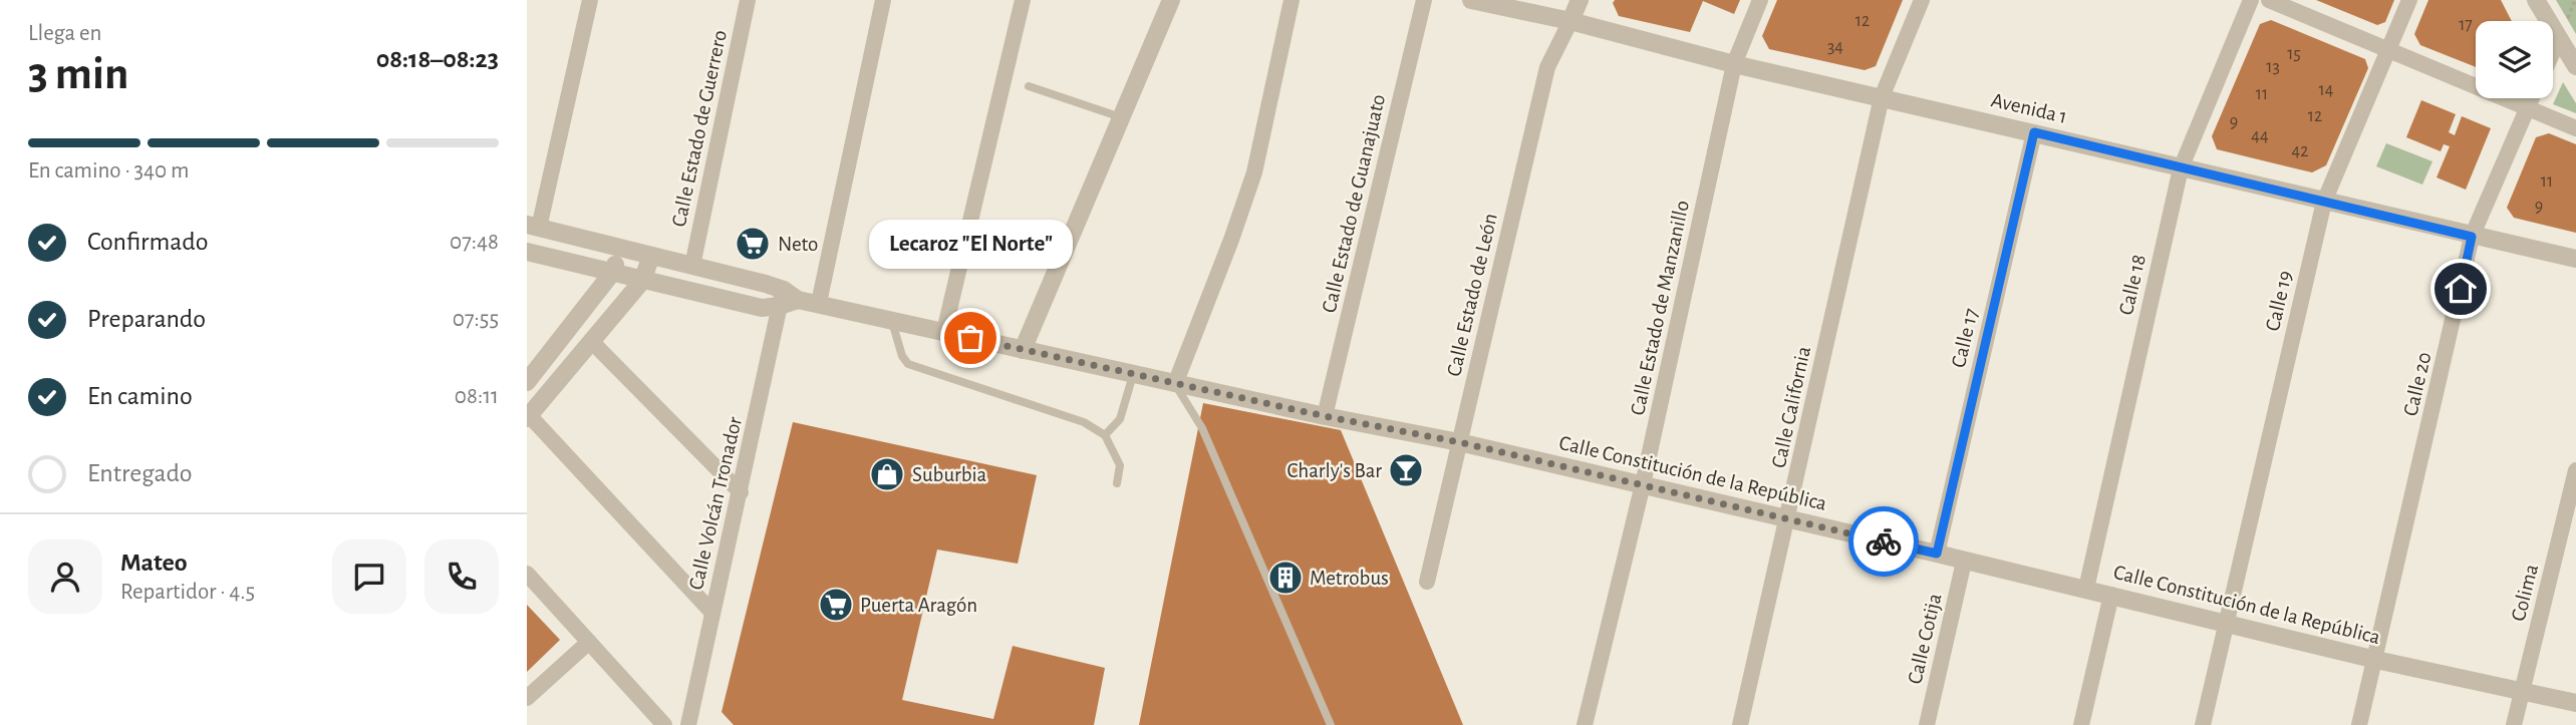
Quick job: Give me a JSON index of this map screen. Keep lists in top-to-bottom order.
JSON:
{
  "streets": {
    "street": [
      "Avenida 1",
      "Calle Estado de Guerrero",
      "Calle Estado de Guanajuato",
      "Calle 18",
      "Calle Estado de León",
      "Calle 19",
      "Calle Estado de Manzanillo",
      "Calle 17",
      "Calle 20",
      "Calle California",
      "Calle Constitución de la República",
      "Calle Volcán Tronador",
      "Colima",
      "Calle Cotija"
    ]
  },
  "crossings": [
    ["Avenida 1", "Calle 18"],
    ["Avenida 1", "Calle Estado de León"],
    ["Avenida 1", "Calle 19"],
    ["Avenida 1", "Calle Estado de Manzanillo"],
    ["Avenida 1", "Calle 17"],
    ["Avenida 1", "Calle 20"],
    ["Avenida 1", "Calle California"],
    ["Calle Estado de Guerrero", "Calle Constitución de la República"],
    ["Calle Estado de Guanajuato", "Calle Constitución de la República"],
    ["Calle 18", "Calle Constitución de la República"],
    ["Calle Estado de León", "Calle Constitución de la República"],
    ["Calle 19", "Calle Constitución de la República"],
    ["Calle Estado de Manzanillo", "Calle Constitución de la República"],
    ["Calle 17", "Calle Constitución de la República"],
    ["Calle 20", "Calle Constitución de la República"],
    ["Calle California", "Calle Constitución de la República"],
    ["Calle Constitución de la República", "Calle Volcán Tronador"],
    ["Calle Constitución de la República", "Colima"],
    ["Calle Constitución de la República", "Calle Cotija"]
  ],
  "places": {
    "supermarket": ["Neto", "Puerta Aragón"],
    "other": ["Lecaroz \"El Norte\""],
    "bar": ["Charly's Bar"],
    "shop": ["Suburbia"],
    "building": ["Metrobus"]
  },
  "house_numbers": [
    "12",
    "17",
    "34",
    "15",
    "13",
    "14",
    "11",
    "12",
    "9",
    "44",
    "42",
    "11",
    "9"
  ],
  "page": {
    "heading": ["3 min", "Llega en", "08:18–08:23"],
    "panel": ["Mateo", "Repartidor · 4.5"],
    "bar": "En camino · 340 m",
    "list": [
      ["Confirmado", "07:48"],
      ["Preparando", "07:55"],
      ["En camino", "08:11"],
      "Entregado"
    ],
    "bubble": "Lecaroz \"El Norte\""
  }
}
